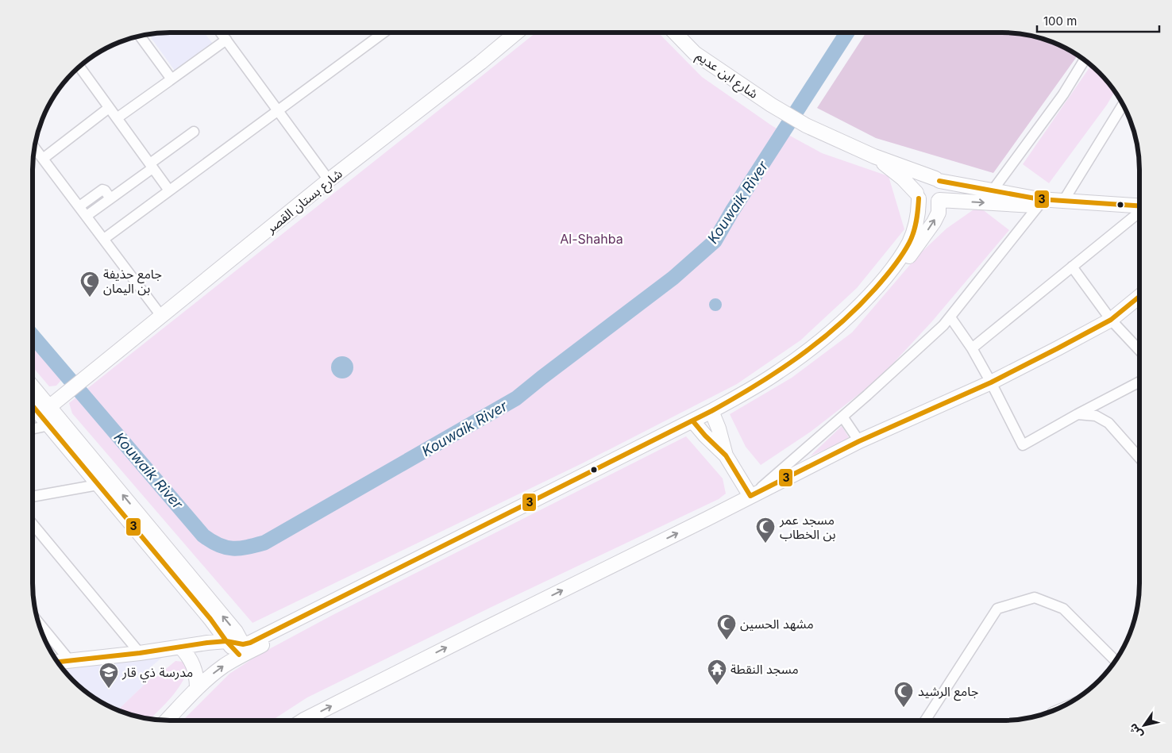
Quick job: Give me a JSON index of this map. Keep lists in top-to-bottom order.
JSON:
{
  "streets": {
    "main road": ["شارع ابن عديم", "شارع بستان القصر"]
  },
  "water": ["Kouwaik River"],
  "parks": ["Al-Shahba"],
  "places": {
    "mosque": [
      "جامع حذيفة بن اليمان",
      "مسجد عمر بن الخطاب",
      "مشهد الحسين",
      "جامع الرشيد"
    ],
    "temple": ["مسجد النقطة"],
    "school or university": ["مدرسة ذي قار"]
  },
  "lines": ["transit line 3"],
  "scale_bar": "100 m",
  "north": "bottom left"
}
